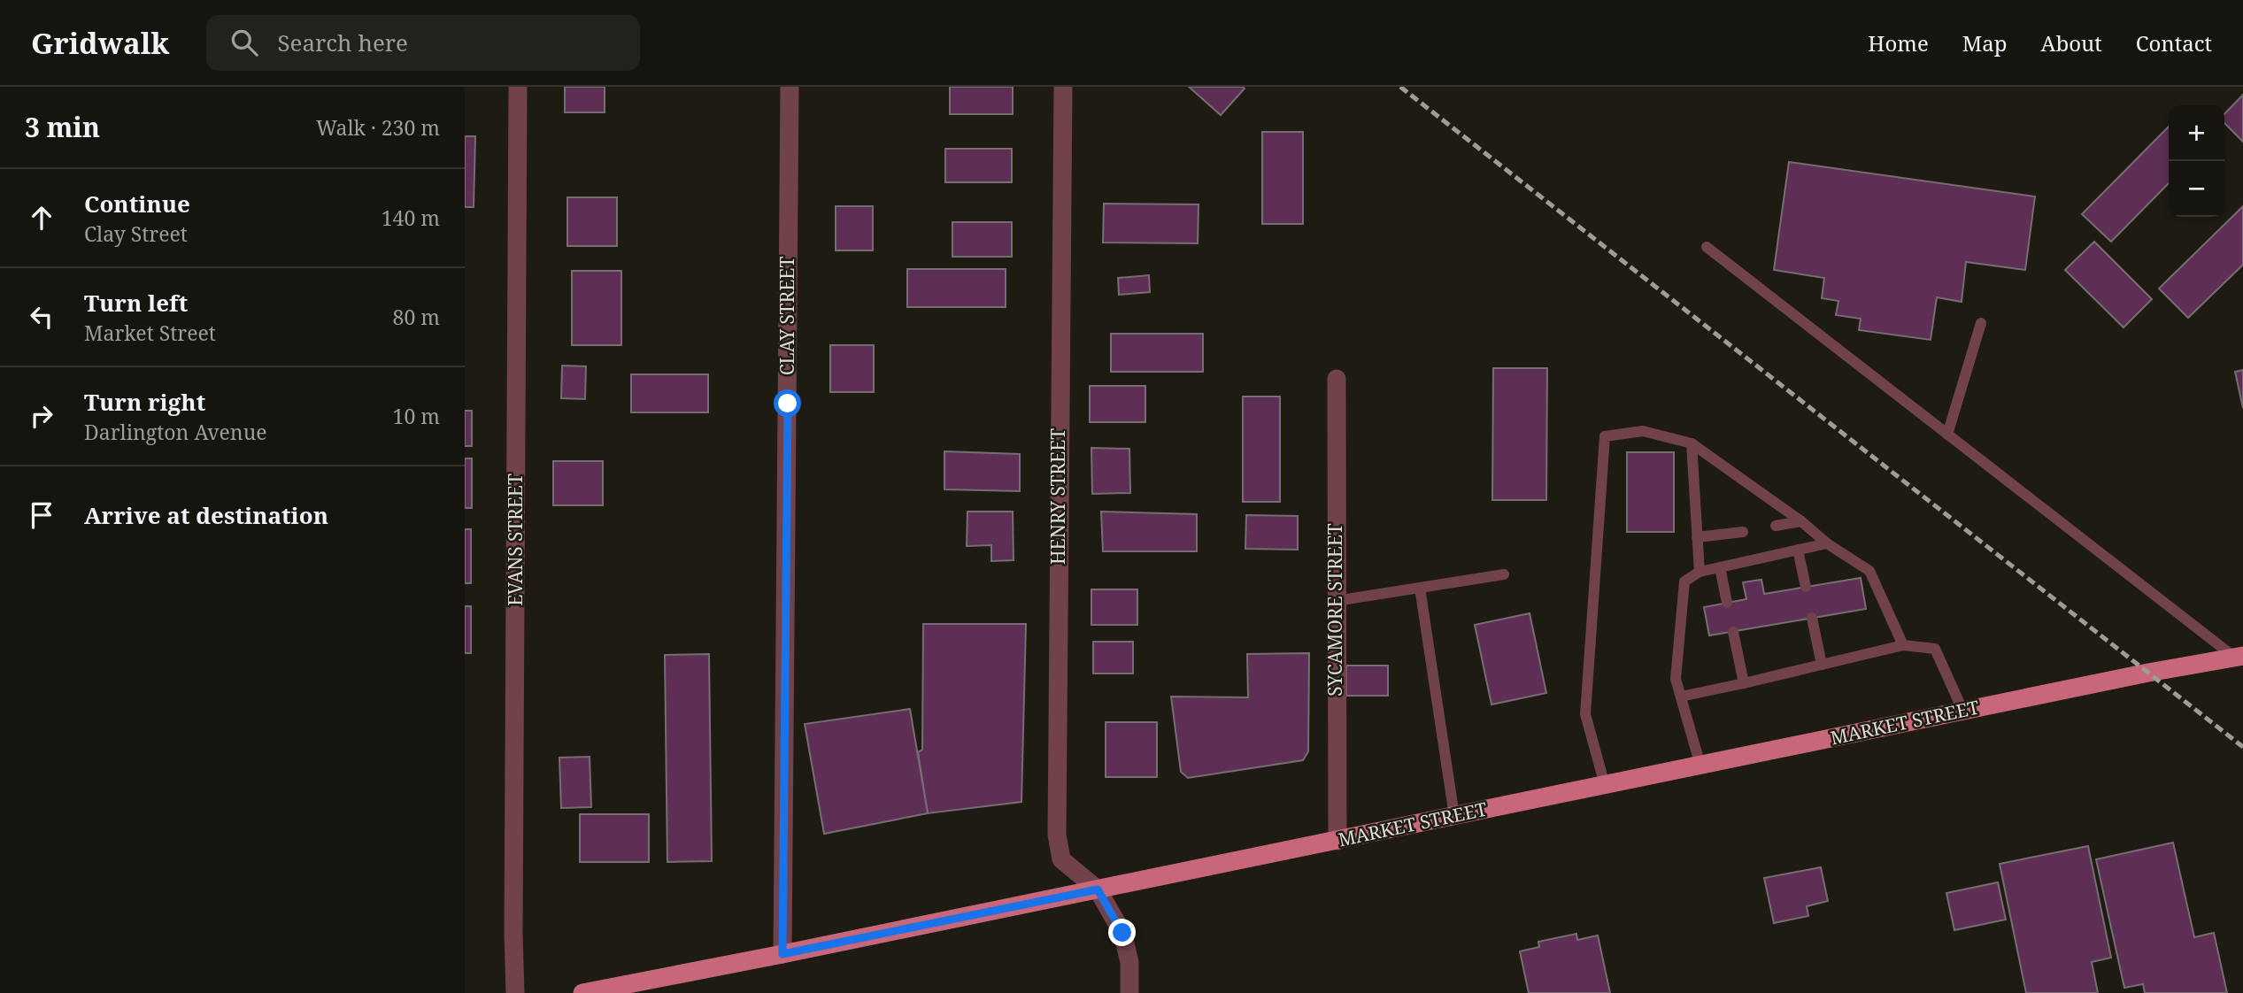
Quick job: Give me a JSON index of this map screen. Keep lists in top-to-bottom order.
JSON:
{
  "streets": {
    "main road": ["MARKET STREET"],
    "street": [
      "CLAY STREET",
      "HENRY STREET",
      "EVANS STREET",
      "SYCAMORE STREET"
    ]
  },
  "crossings": [
    ["CLAY STREET", "MARKET STREET"],
    ["HENRY STREET", "MARKET STREET"],
    ["SYCAMORE STREET", "MARKET STREET"]
  ],
  "page": {
    "header": "Gridwalk",
    "search": "Search here",
    "nav": [
      "Home",
      "Map",
      "About",
      "Contact"
    ],
    "heading": ["3 min", "Walk · 230 m"],
    "map_buttons": ["+", "−"],
    "list": [
      ["Continue", "Clay Street", "140 m"],
      ["Turn left", "Market Street", "80 m"],
      ["Turn right", "Darlington Avenue", "10 m"],
      "Arrive at destination"
    ]
  }
}
